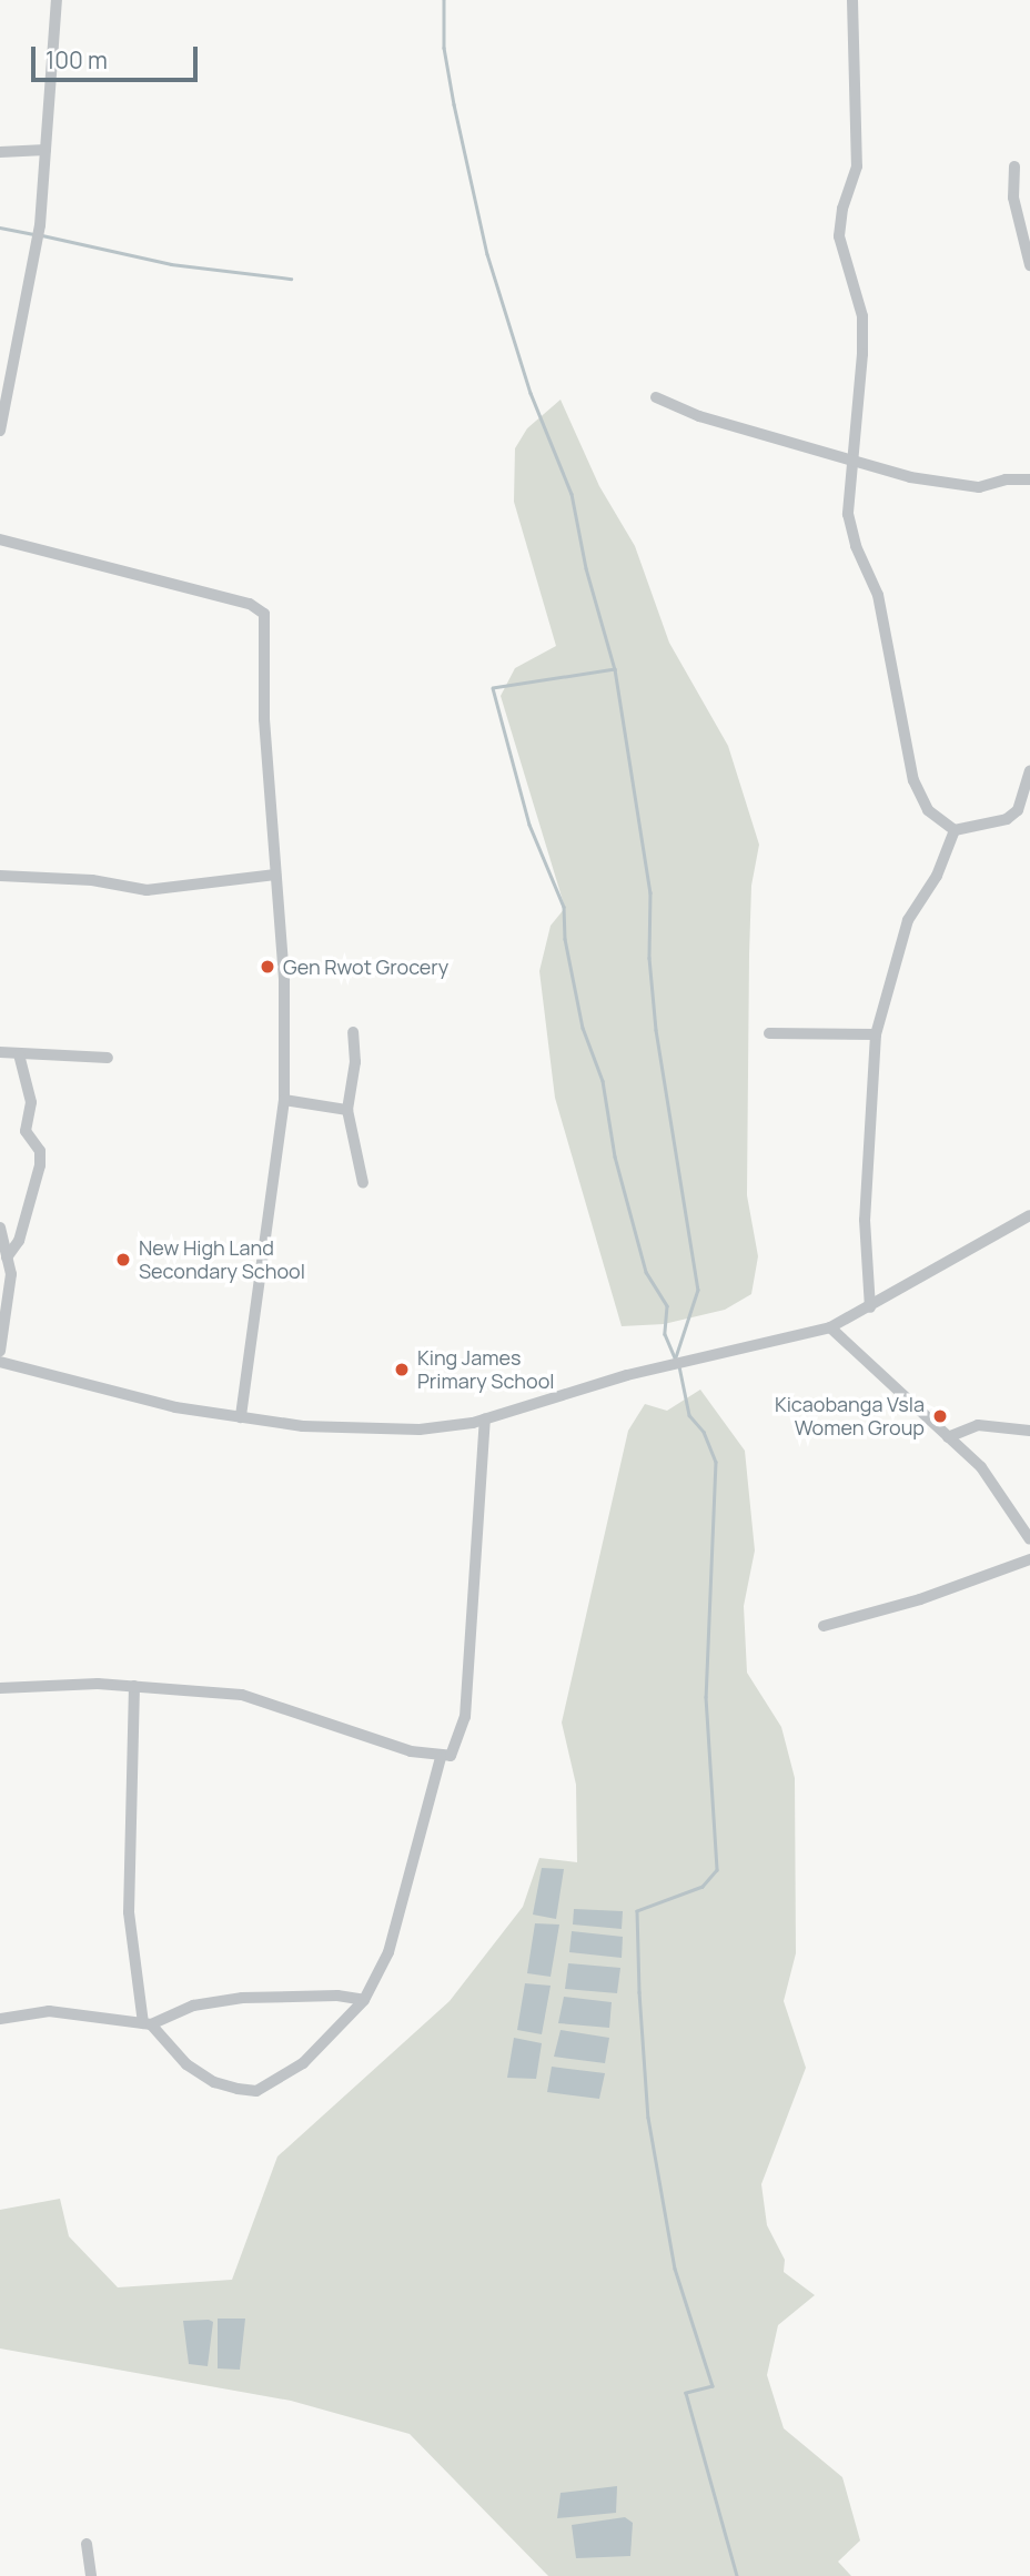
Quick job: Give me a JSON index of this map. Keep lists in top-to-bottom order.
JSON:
{
  "places": [
    "Gen Rwot Grocery",
    "New High Land Secondary School",
    "King James Primary School",
    "Kicaobanga Vsla Women Group"
  ],
  "scale_bar": "100 m"
}
